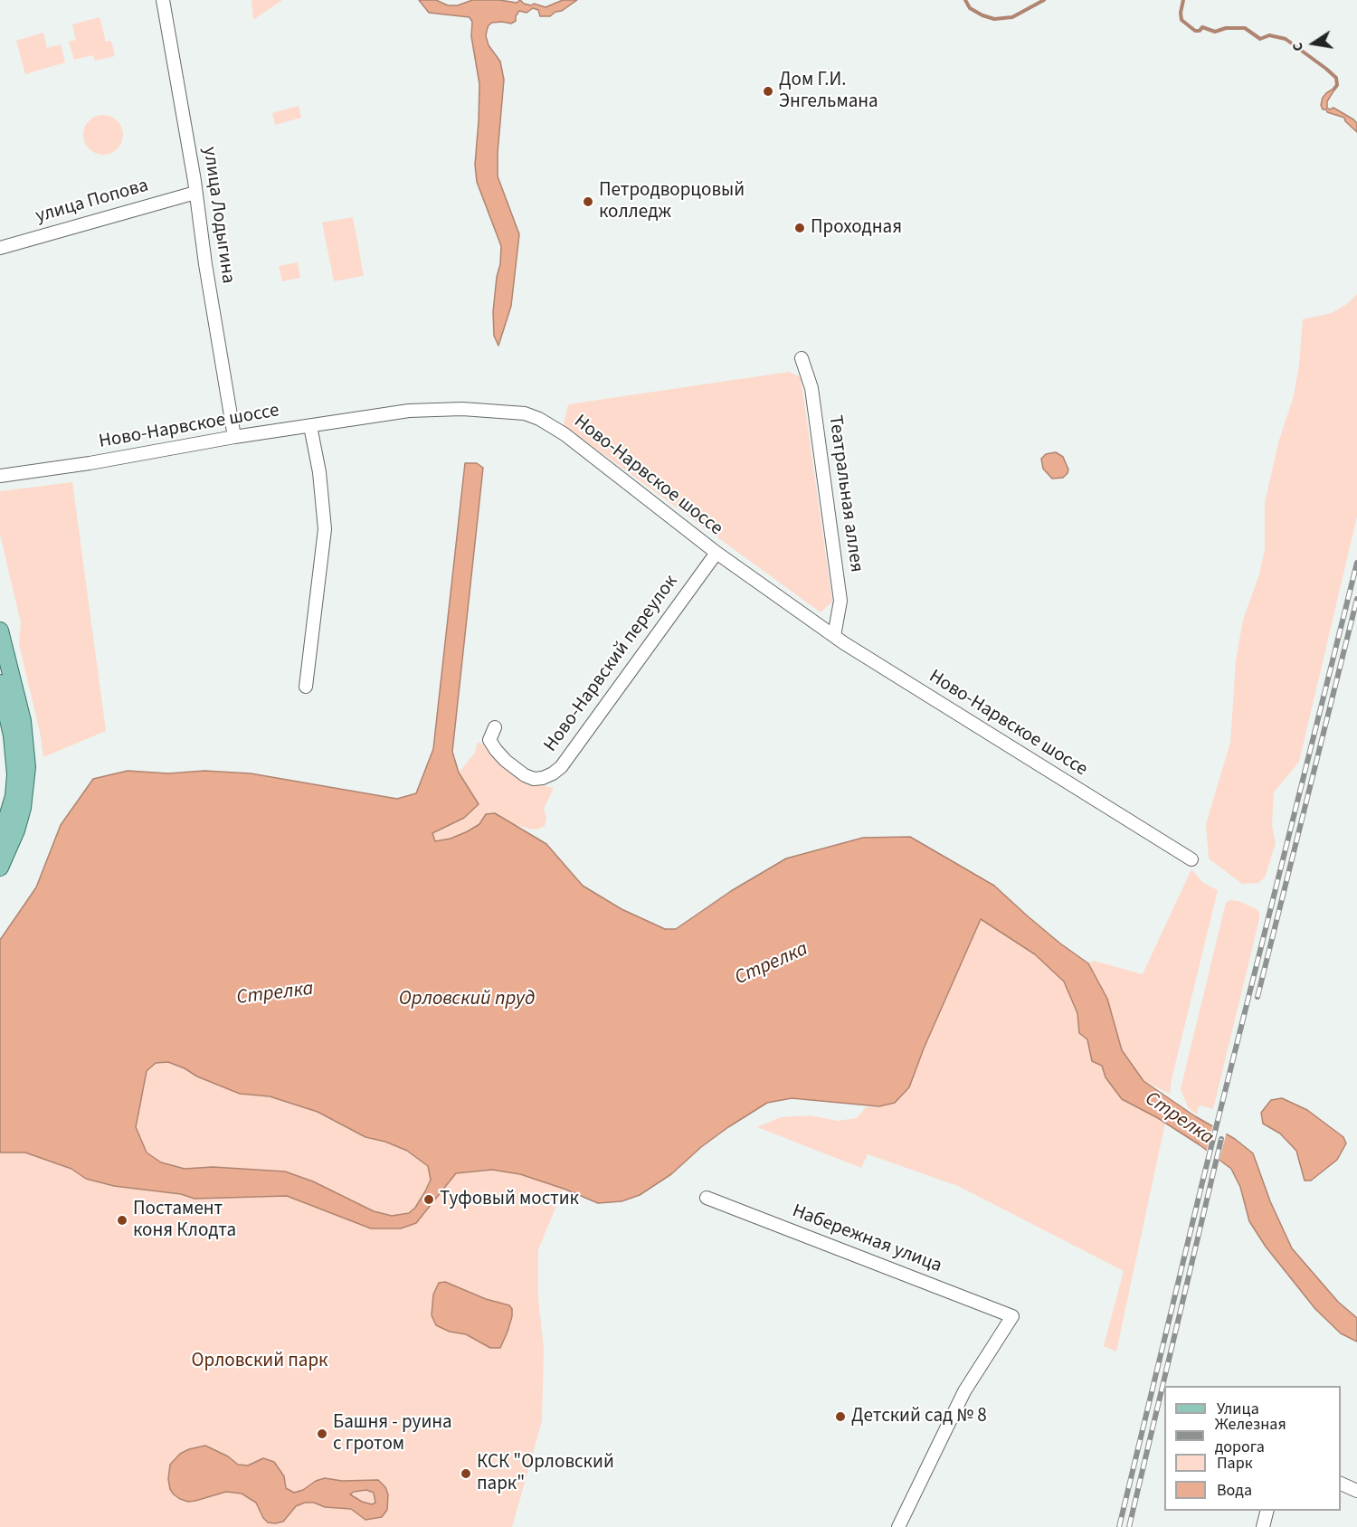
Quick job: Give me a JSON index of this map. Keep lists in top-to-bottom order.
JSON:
{
  "streets": {
    "street": [
      "улица Попова",
      "улица Лодыгина",
      "Ново-Нарвское шоссе",
      "Театральная аллея",
      "Ново-Нарвский переулок",
      "Набережная улица"
    ]
  },
  "crossings": [
    ["улица Попова", "улица Лодыгина"],
    ["улица Лодыгина", "Ново-Нарвское шоссе"],
    ["Ново-Нарвское шоссе", "Театральная аллея"],
    ["Ново-Нарвское шоссе", "Ново-Нарвский переулок"]
  ],
  "water": ["Стрелка", "Орловский пруд"],
  "parks": ["Орловский парк"],
  "places": [
    "Дом Г.И. Энгельмана",
    "Петродворцовый колледж",
    "Проходная",
    "Туфовый мостик",
    "Постамент коня Клодта",
    "Детский сад № 8",
    "Башня - руина с гротом",
    "КСК \"Орловский парк\""
  ],
  "legend": [
    "Улица",
    "Железная дорога",
    "Парк",
    "Вода"
  ],
  "north": "left"
}
